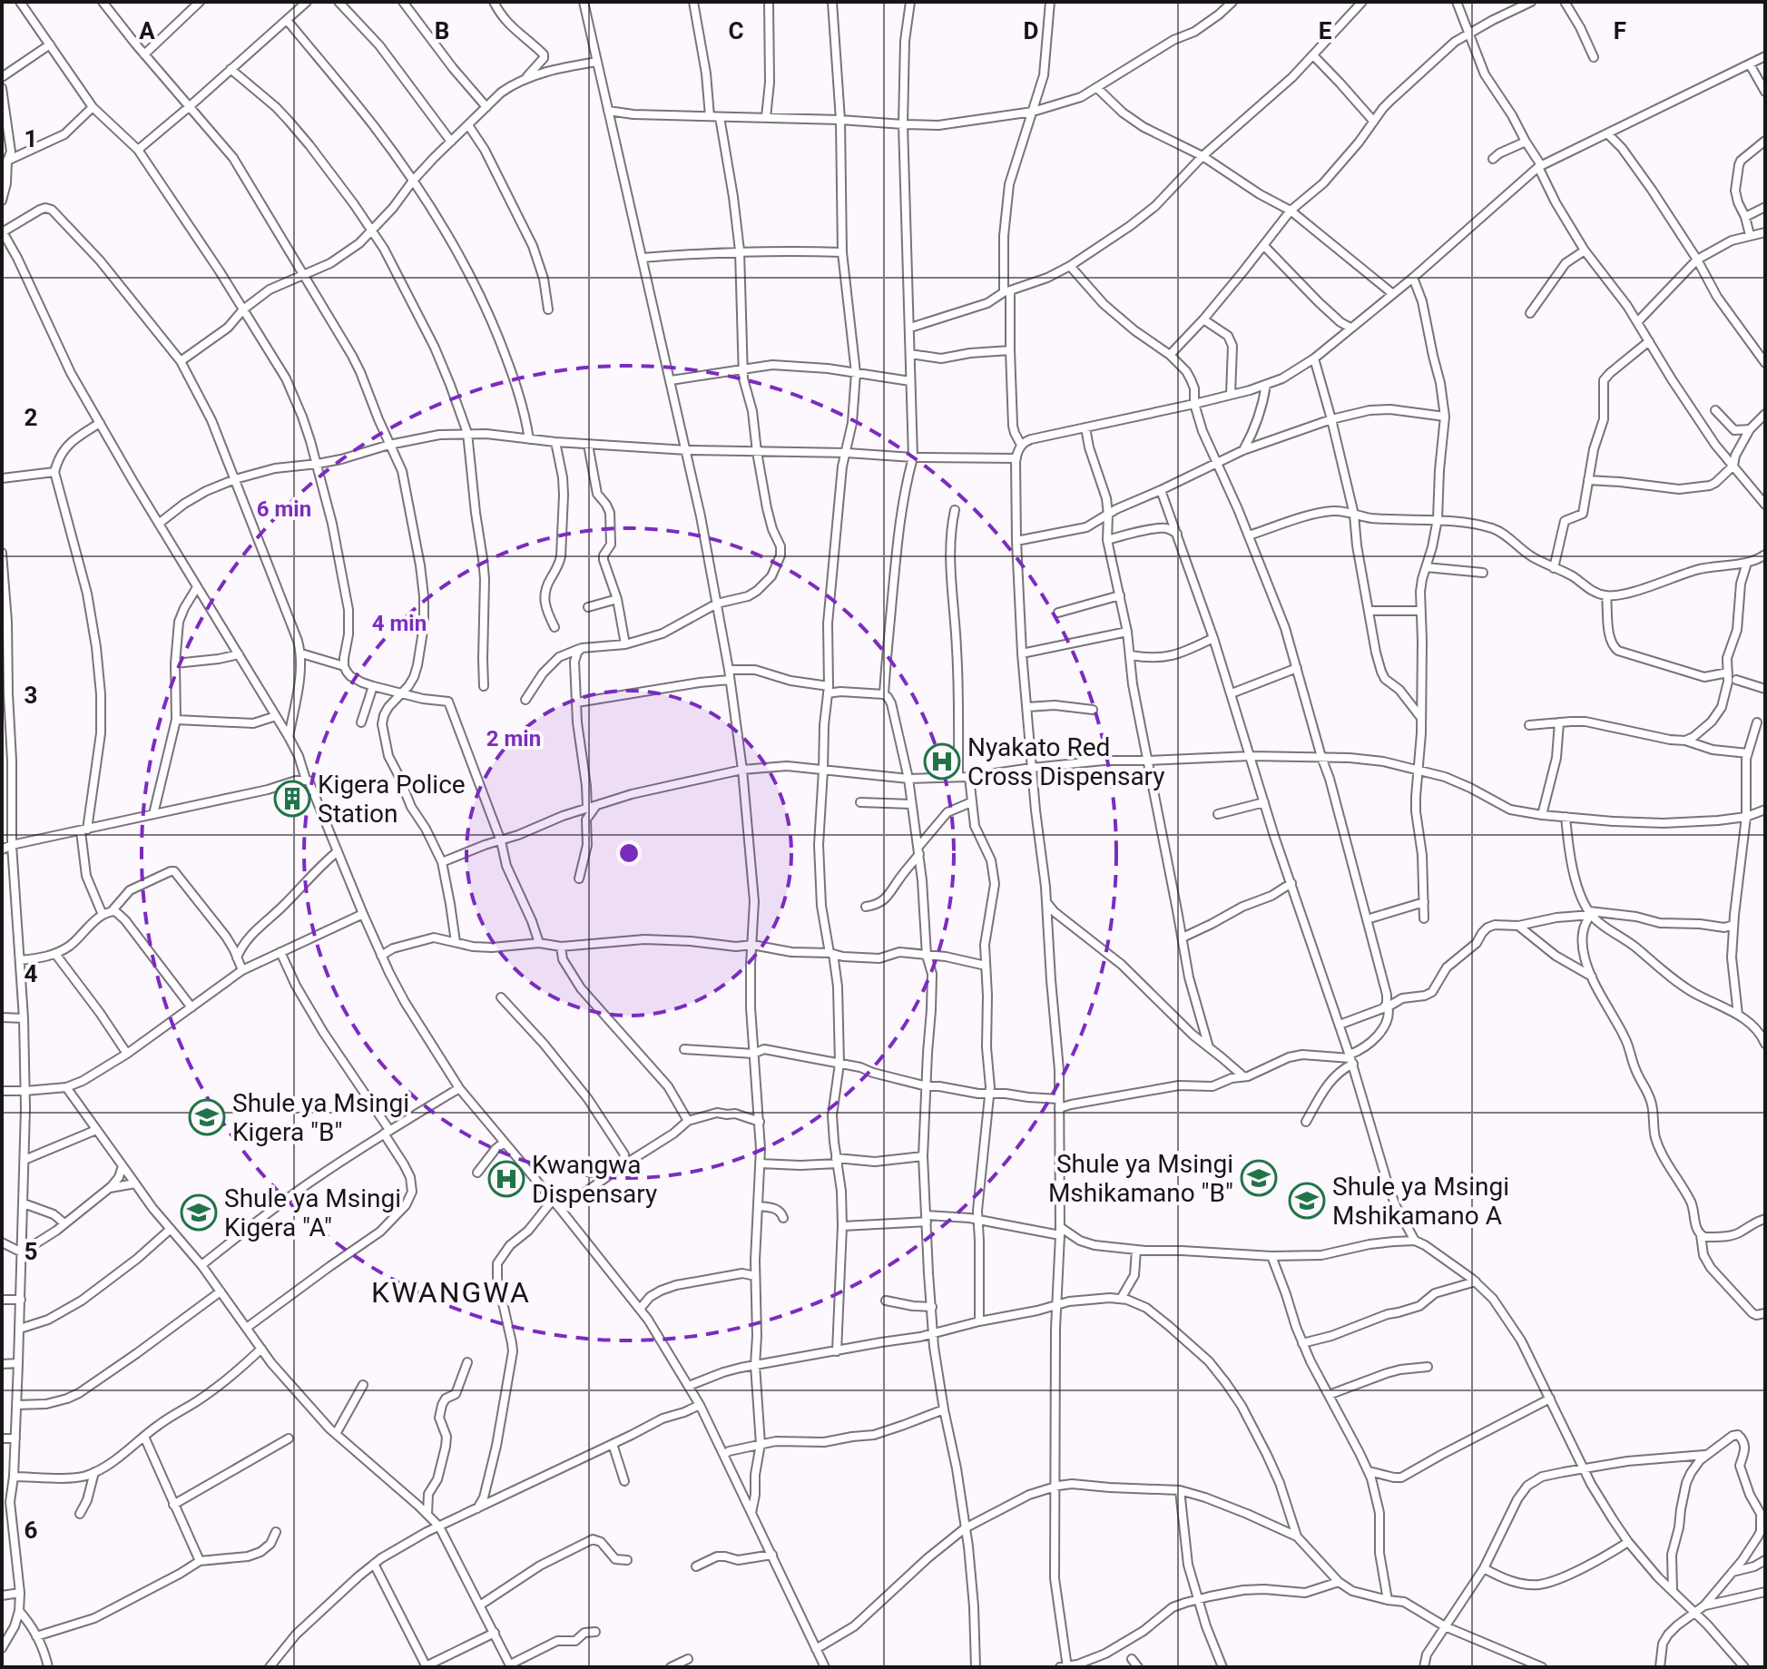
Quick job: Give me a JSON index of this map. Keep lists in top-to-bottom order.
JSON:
{
  "districts": ["KWANGWA"],
  "places": {
    "hospital": ["Nyakato Red Cross Dispensary", "Kwangwa Dispensary"],
    "building": ["Kigera Police Station"],
    "school or university": [
      "Shule ya Msingi Kigera \"B\"",
      "Shule ya Msingi Mshikamano \"B\"",
      "Shule ya Msingi Mshikamano A",
      "Shule ya Msingi Kigera \"A\""
    ]
  },
  "grid": {
    "columns": [
      "A",
      "B",
      "C",
      "D",
      "E",
      "F"
    ],
    "rows": [
      "1",
      "2",
      "3",
      "4",
      "5",
      "6"
    ]
  },
  "rings": ["6 min", "4 min", "2 min"]
}
